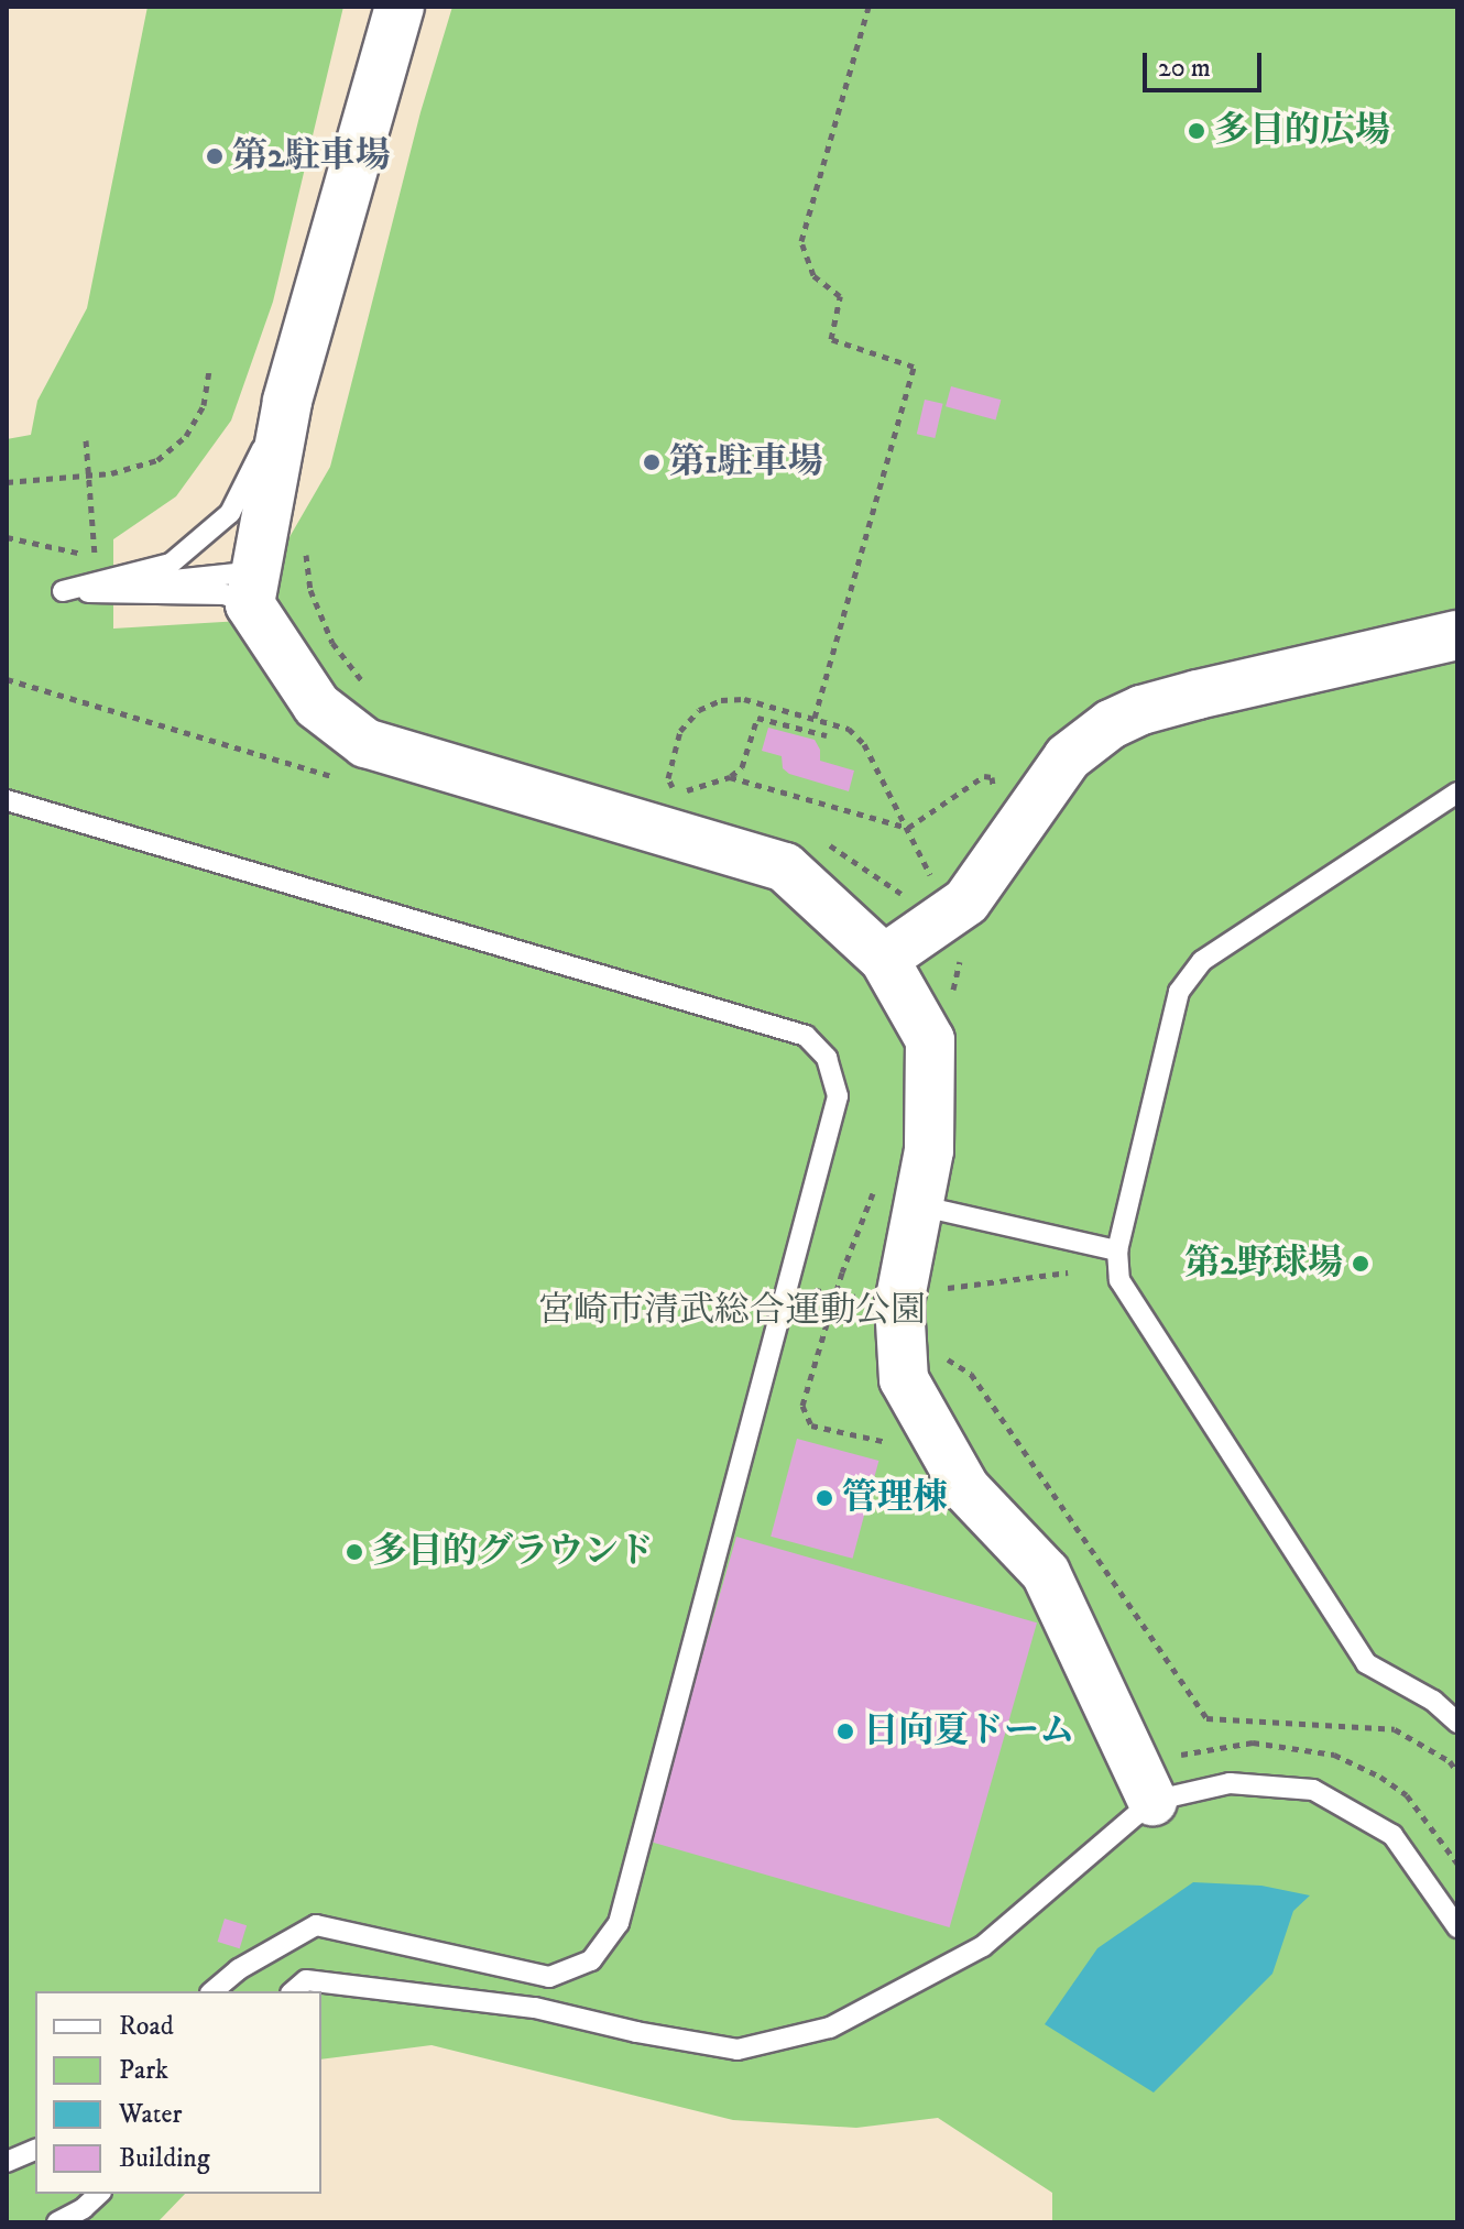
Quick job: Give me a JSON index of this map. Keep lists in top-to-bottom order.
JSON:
{
  "parks": ["宮崎市清武総合運動公園"],
  "places": [
    "多目的広場",
    "第2駐車場",
    "第1駐車場",
    "第2野球場",
    "管理棟",
    "多目的グラウンド",
    "日向夏ドーム"
  ],
  "legend": [
    "Road",
    "Park",
    "Water",
    "Building"
  ],
  "scale_bar": "20 m"
}
